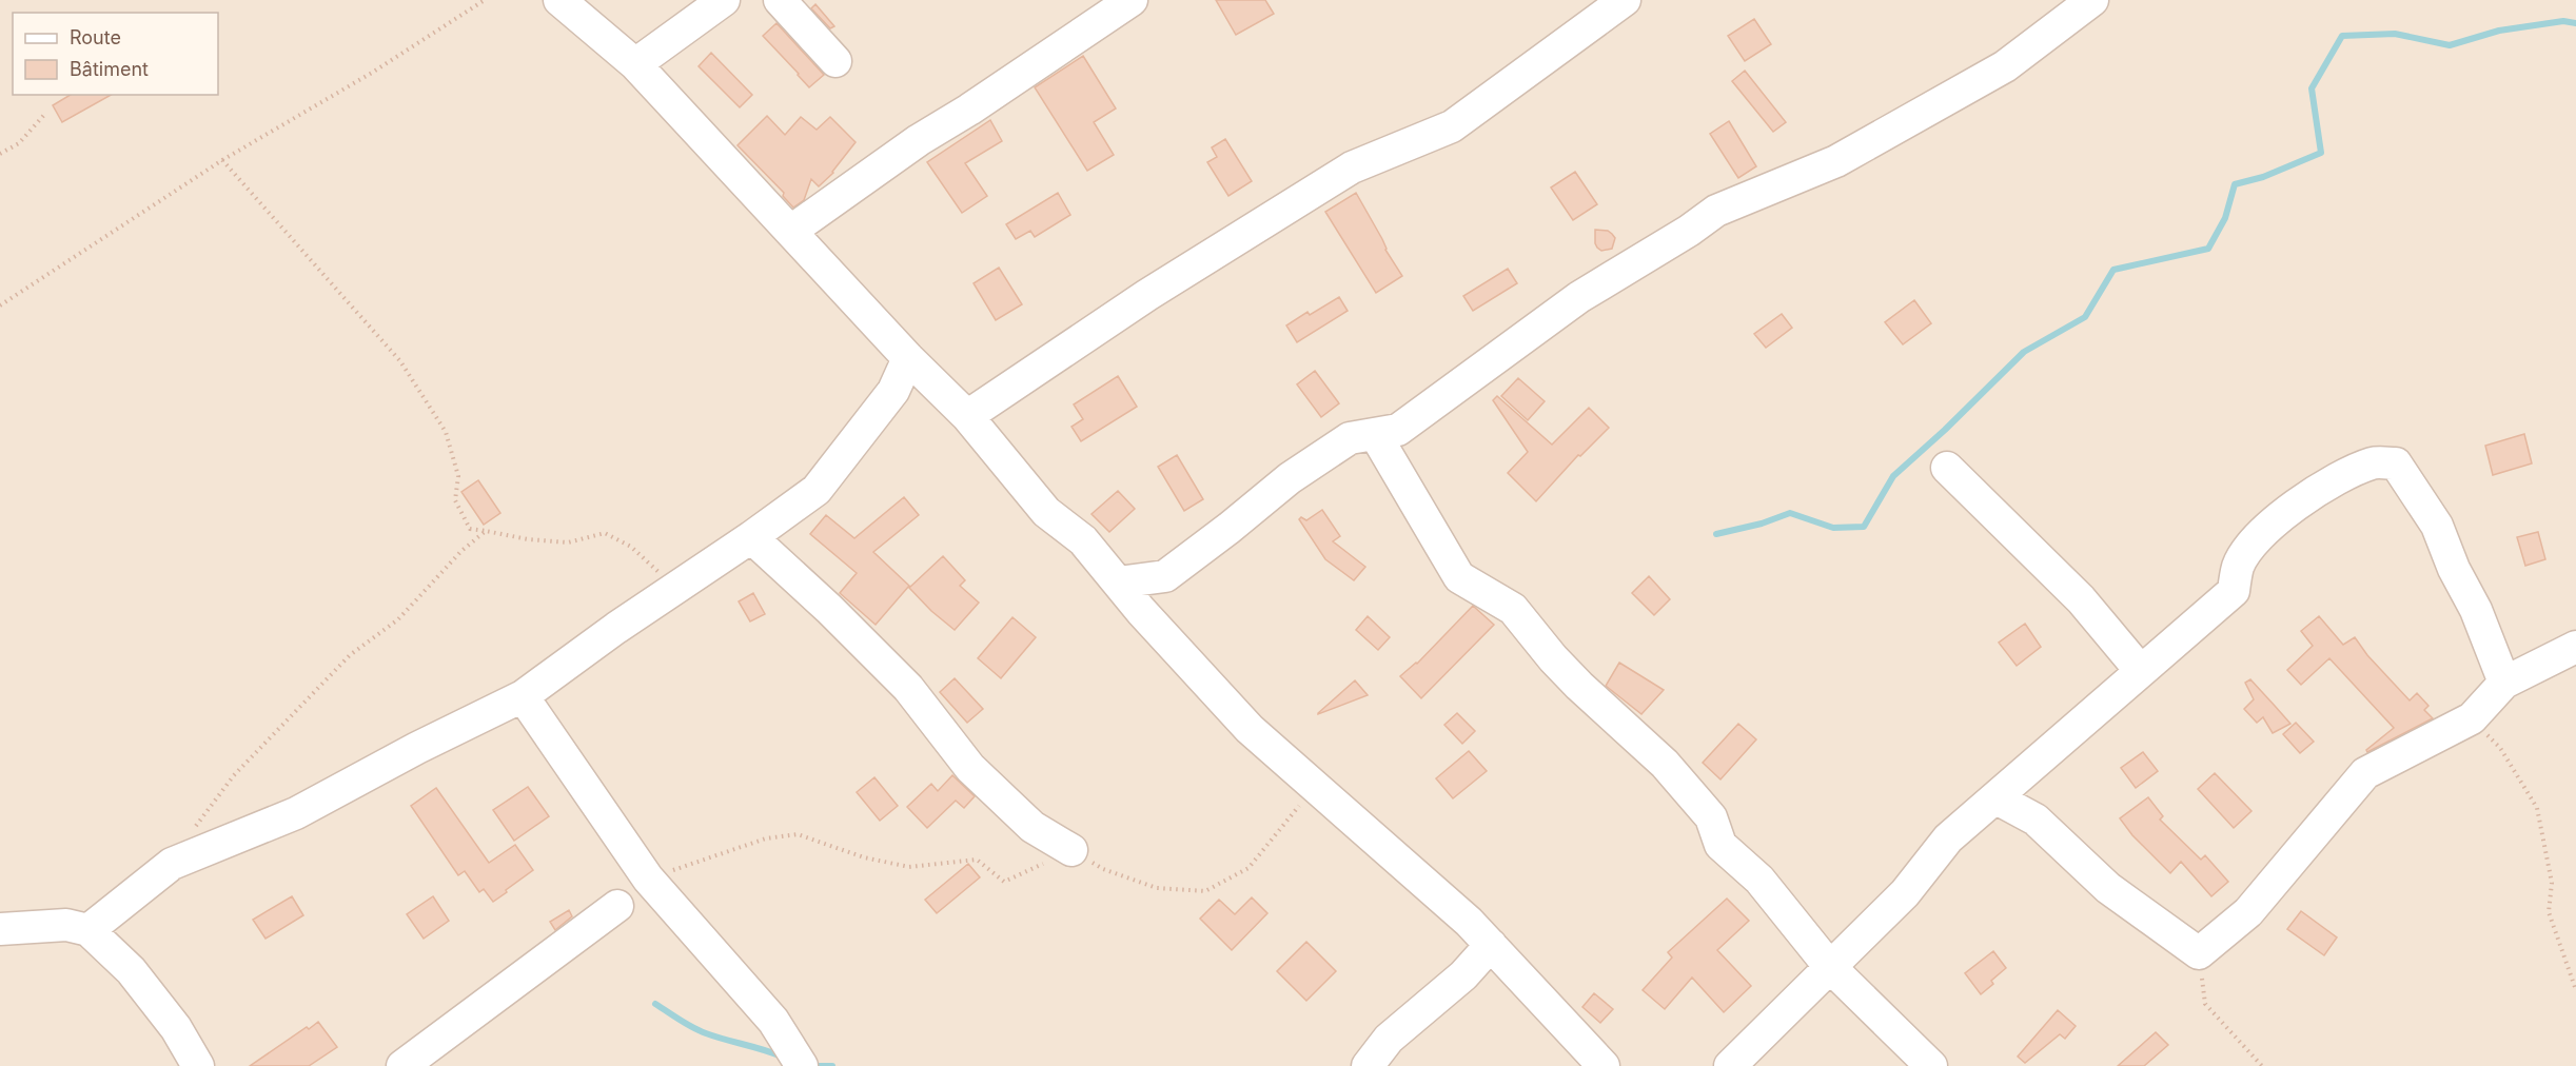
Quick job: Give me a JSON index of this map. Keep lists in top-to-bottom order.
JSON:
{
  "legend": ["Route", "Bâtiment"]
}
